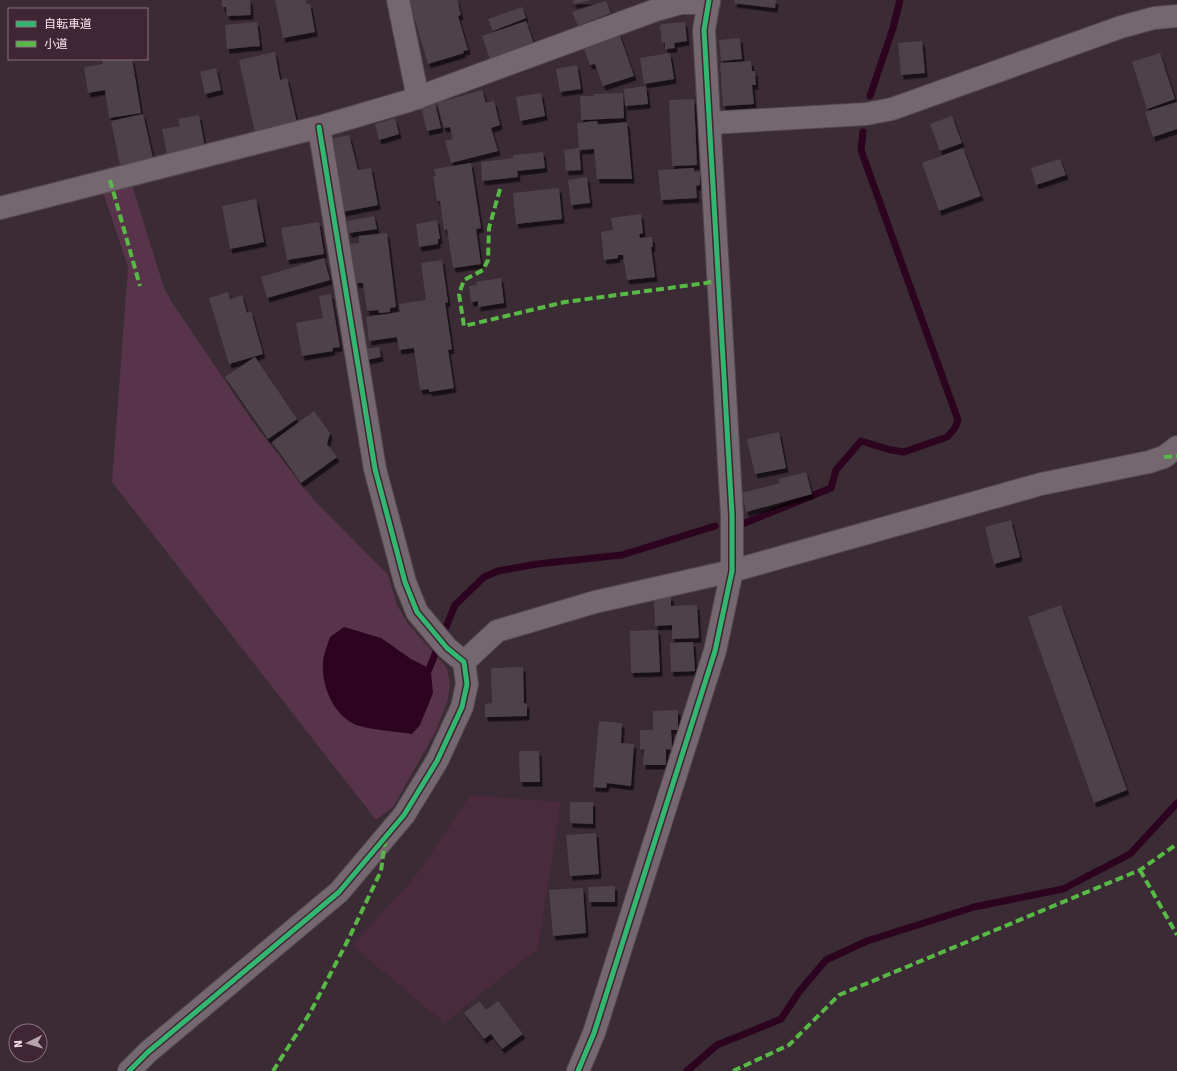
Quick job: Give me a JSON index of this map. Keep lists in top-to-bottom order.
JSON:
{
  "legend": ["自転車道", "小道"],
  "north": "left"
}
